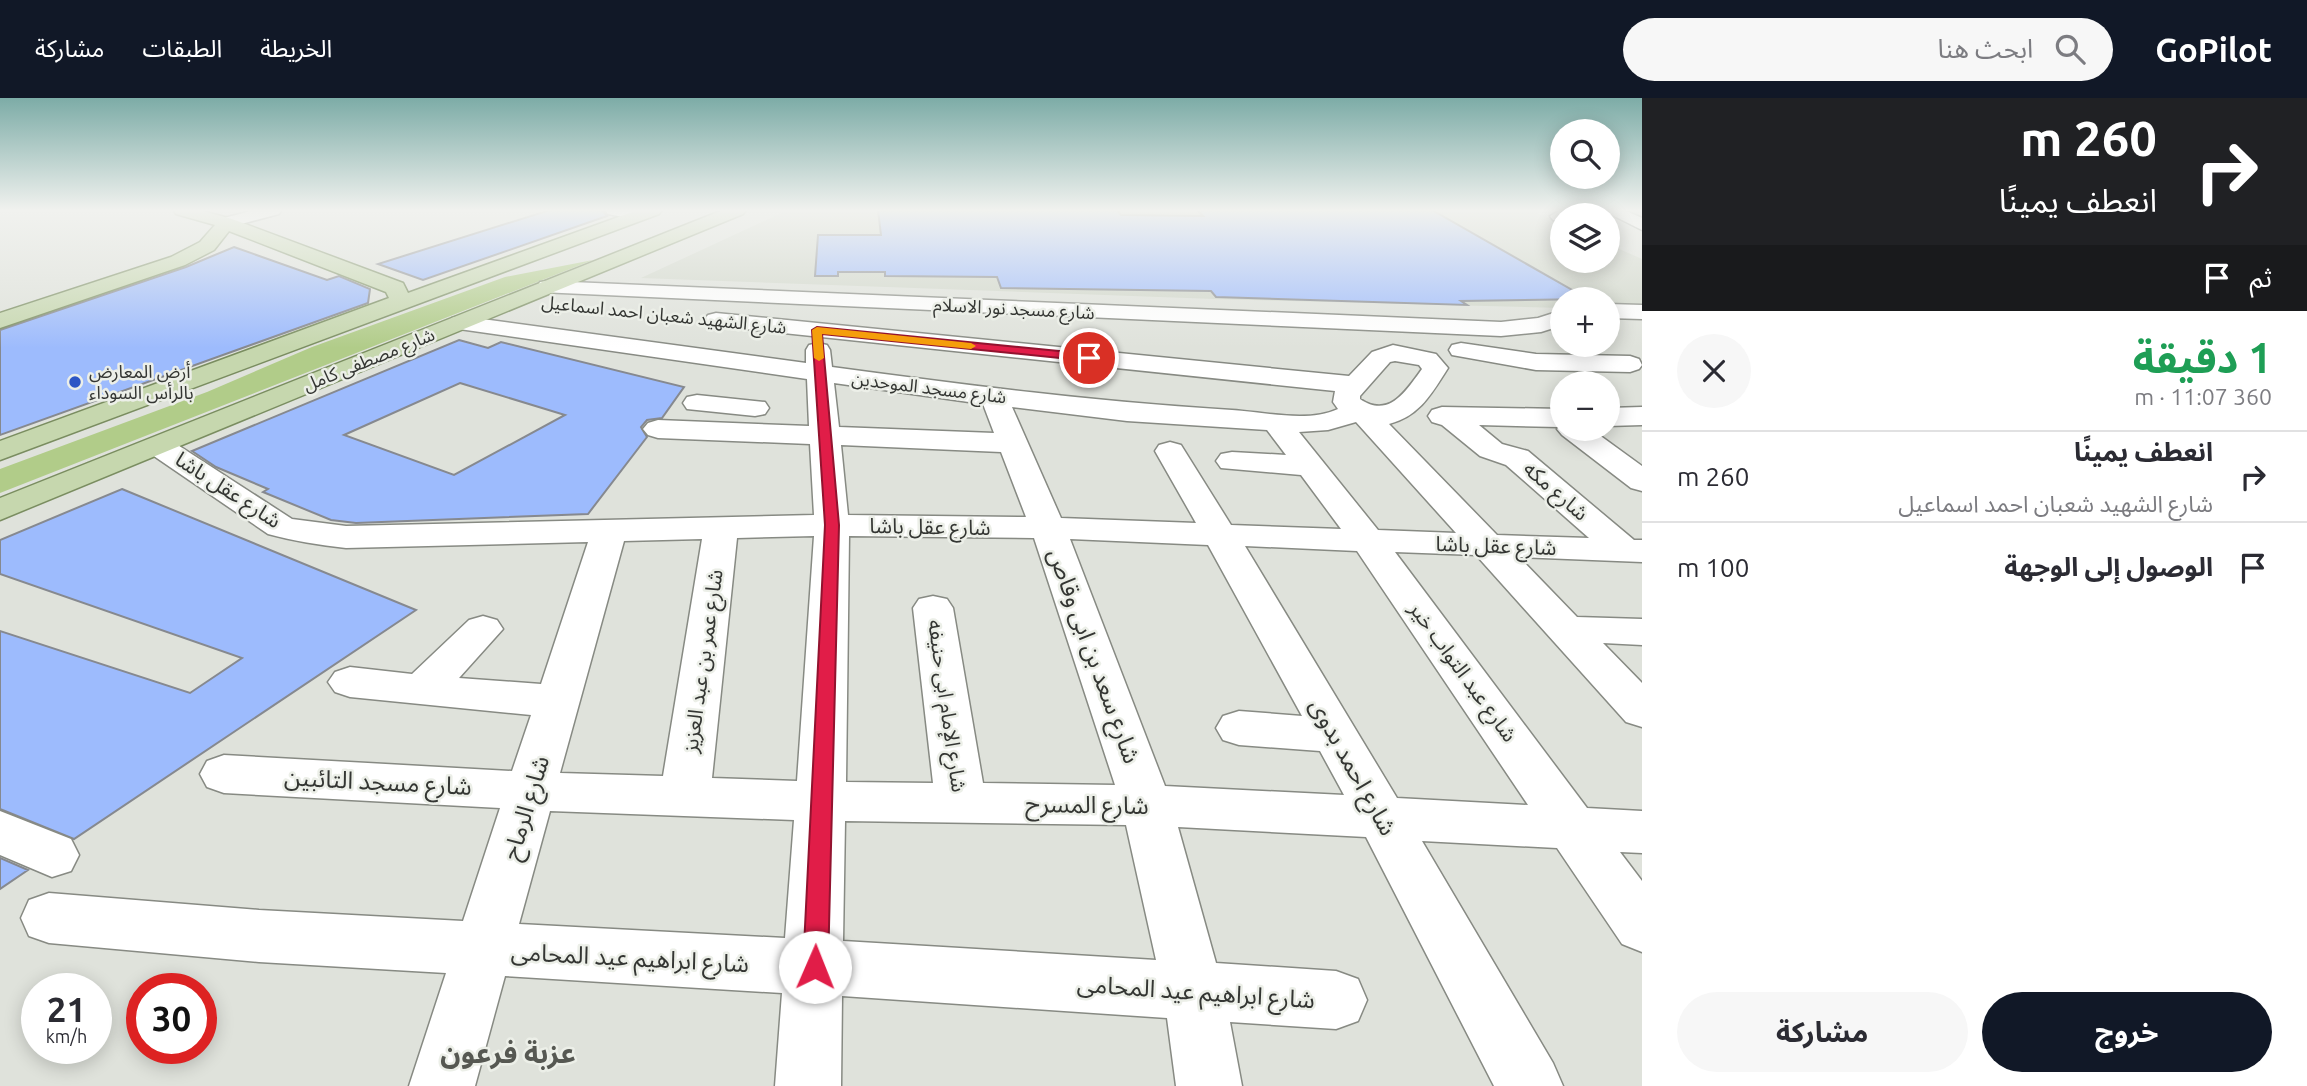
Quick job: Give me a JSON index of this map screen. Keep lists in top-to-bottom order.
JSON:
{
  "streets": {
    "main road": ["شارع مصطفى كامل"],
    "street": [
      "شارع مسجد نور الاسلام",
      "شارع الشهيد شعبان احمد اسماعيل",
      "شارع مسجد الموحدين",
      "شارع عقل باشا",
      "شارع مكه",
      "شارع سعد بن ابى وقاص",
      "شارع عمر بن عبد العزيز",
      "شارع عبد التواب خير",
      "شارع الإمام ابى حنيفه",
      "شارع احمد بدوى",
      "شارع مسجد التائبين",
      "شارع المسرح",
      "شارع الرماح",
      "شارع ابراهيم عيد المحامى"
    ]
  },
  "crossings": [
    ["شارع مسجد نور الاسلام", "شارع الشهيد شعبان احمد اسماعيل"],
    ["شارع مسجد نور الاسلام", "شارع مصطفى كامل"],
    ["شارع مسجد نور الاسلام", "شارع سعد بن ابى وقاص"],
    ["شارع الشهيد شعبان احمد اسماعيل", "شارع مصطفى كامل"],
    ["شارع الشهيد شعبان احمد اسماعيل", "شارع مسجد الموحدين"],
    ["شارع الشهيد شعبان احمد اسماعيل", "شارع سعد بن ابى وقاص"],
    ["شارع مصطفى كامل", "شارع مسجد الموحدين"],
    ["شارع مصطفى كامل", "شارع عقل باشا"],
    ["شارع مسجد الموحدين", "شارع مكه"],
    ["شارع مسجد الموحدين", "شارع سعد بن ابى وقاص"],
    ["شارع مسجد الموحدين", "شارع عبد التواب خير"],
    ["شارع عقل باشا", "شارع مكه"],
    ["شارع عقل باشا", "شارع سعد بن ابى وقاص"],
    ["شارع عقل باشا", "شارع عمر بن عبد العزيز"],
    ["شارع عقل باشا", "شارع عبد التواب خير"],
    ["شارع عقل باشا", "شارع احمد بدوى"],
    ["شارع عقل باشا", "شارع الرماح"],
    ["شارع سعد بن ابى وقاص", "شارع المسرح"],
    ["شارع سعد بن ابى وقاص", "شارع ابراهيم عيد المحامى"],
    ["شارع عمر بن عبد العزيز", "شارع المسرح"],
    ["شارع عبد التواب خير", "شارع المسرح"],
    ["شارع الإمام ابى حنيفه", "شارع المسرح"],
    ["شارع احمد بدوى", "شارع المسرح"],
    ["شارع مسجد التائبين", "شارع المسرح"],
    ["شارع مسجد التائبين", "شارع الرماح"],
    ["شارع المسرح", "شارع الرماح"],
    ["شارع الرماح", "شارع ابراهيم عيد المحامى"]
  ],
  "districts": ["عزبة فرعون"],
  "places": ["أرض المعارض بالرأس السوداء"],
  "page": {
    "header": "GoPilot",
    "search": "ابحث هنا",
    "nav": ["الخريطة", "الطبقات", "مشاركة"],
    "turn": ["260 m", "انعطف يمينًا"],
    "map_buttons": ["+", "−"],
    "then": "ثم",
    "heading": ["1 دقيقة", "360 m · 11:07"],
    "list": [
      {
        "name": "انعطف يمينًا",
        "note": "شارع الشهيد شعبان احمد اسماعيل",
        "value": "260 m"
      },
      {
        "name": "الوصول إلى الوجهة",
        "value": "100 m"
      }
    ],
    "speed": "21 km/h",
    "limit": "30",
    "buttons": ["خروج", "مشاركة"]
  }
}
